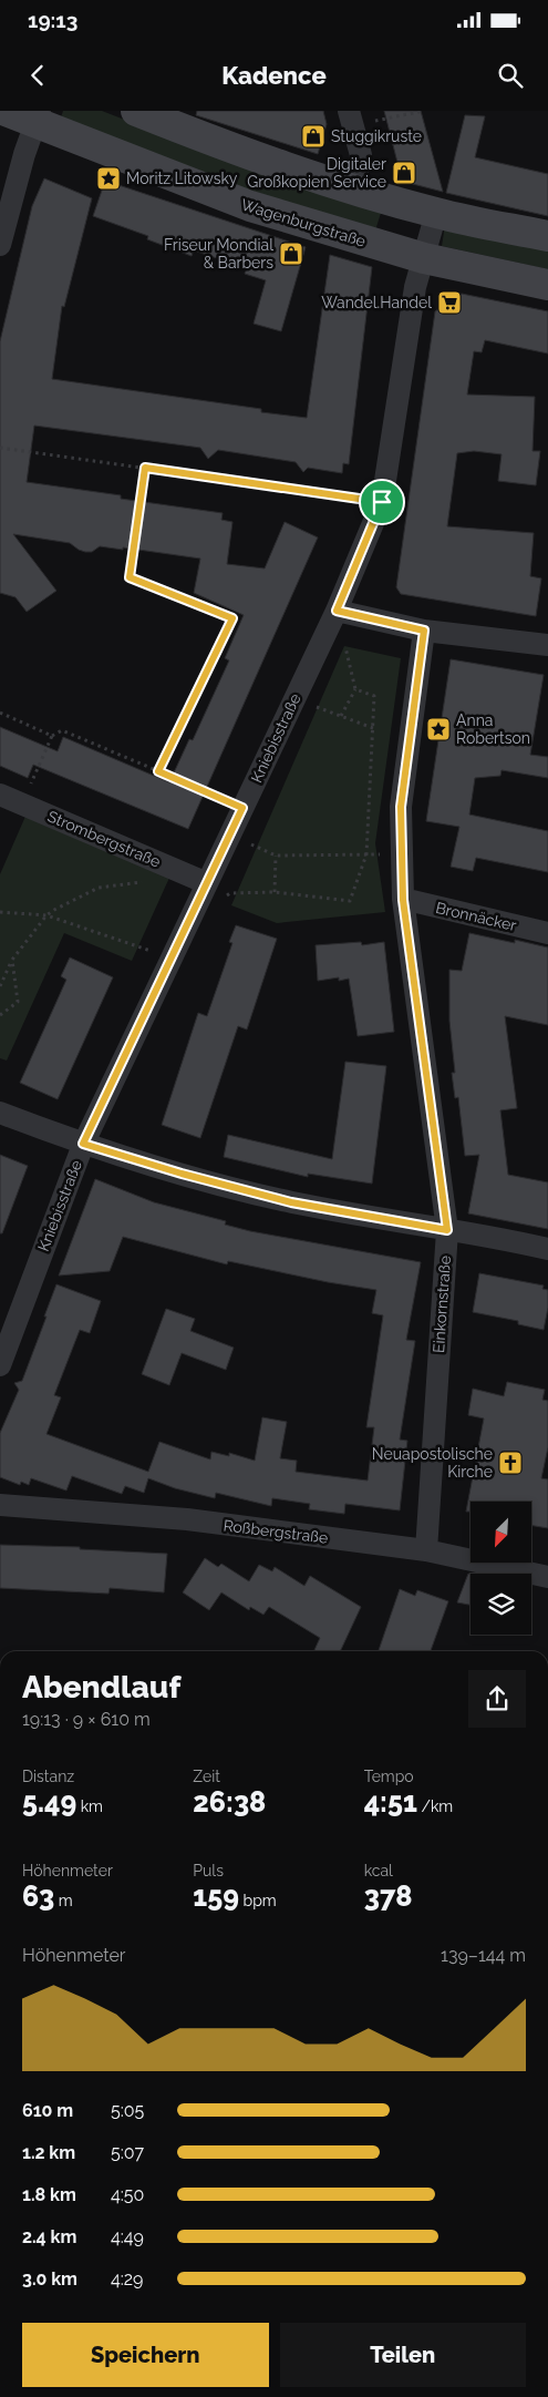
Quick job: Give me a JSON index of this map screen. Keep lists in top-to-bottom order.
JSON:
{
  "streets": {
    "main road": ["Wagenburgstraße"],
    "street": [
      "Kniebisstraße",
      "Strombergstraße",
      "Bronnäcker",
      "Einkornstraße",
      "Roßbergstraße"
    ]
  },
  "crossings": [
    ["Wagenburgstraße", "Kniebisstraße"],
    ["Kniebisstraße", "Strombergstraße"],
    ["Bronnäcker", "Einkornstraße"],
    ["Einkornstraße", "Roßbergstraße"]
  ],
  "places": {
    "shop": ["Stuggikruste", "Digitaler Großkopien Service", "Friseur Mondial & Barbers"],
    "place": ["Moritz Litowsky", "Anna Robertson"],
    "supermarket": ["Wandel.Handel"],
    "church": ["Neuapostolische Kirche"]
  },
  "north": "bottom left",
  "page": {
    "status": "19:13",
    "header": "Kadence",
    "heading": ["Abendlauf", "19:13 · 9 × 610 m"],
    "stats": [
      ["Distanz", "5.49 km"],
      ["Zeit", "26:38"],
      ["Tempo", "4:51 /km"],
      ["Höhenmeter", "63 m"],
      ["Puls", "159 bpm"],
      ["kcal", "378"]
    ],
    "chart": ["Höhenmeter", "139–144 m"],
    "list": [
      {
        "name": "610 m",
        "note": "5:05"
      },
      {
        "name": "1.2 km",
        "note": "5:07"
      },
      {
        "name": "1.8 km",
        "note": "4:50"
      },
      {
        "name": "2.4 km",
        "note": "4:49"
      },
      {
        "name": "3.0 km",
        "note": "4:29"
      }
    ],
    "buttons": ["Speichern", "Teilen"]
  }
}
